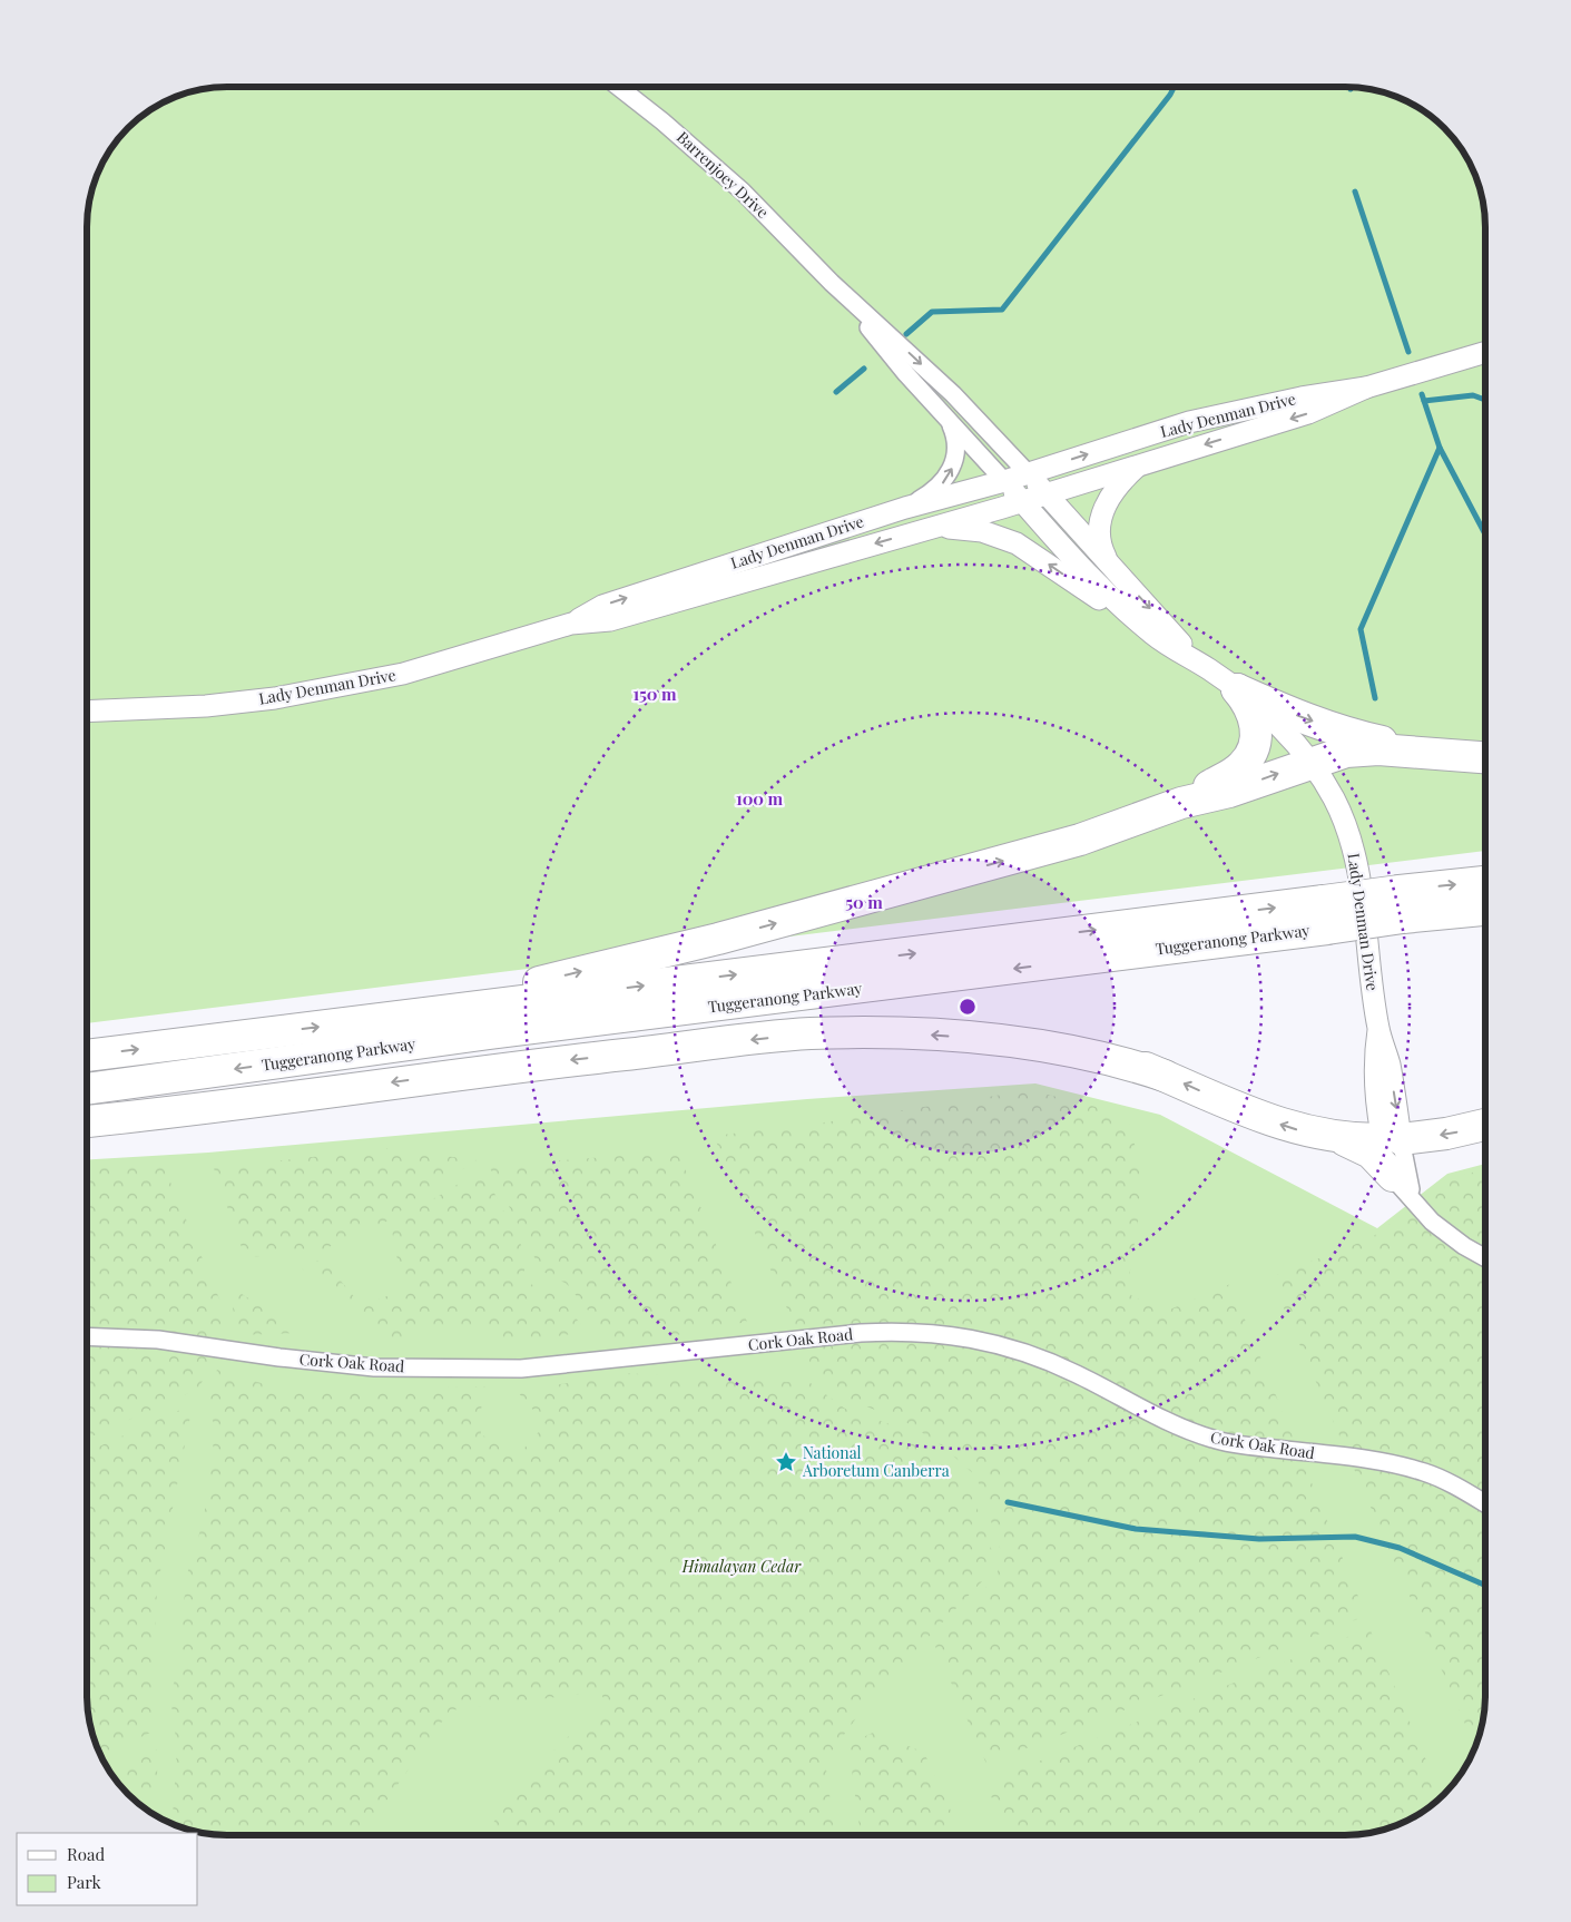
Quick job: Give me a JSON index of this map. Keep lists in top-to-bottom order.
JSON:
{
  "streets": {
    "highway": ["Tuggeranong Parkway"],
    "street": ["Barrenjoey Drive", "Lady Denman Drive", "Cork Oak Road"]
  },
  "crossings": [
    ["Barrenjoey Drive", "Lady Denman Drive"]
  ],
  "parks": ["Himalayan Cedar"],
  "places": {
    "place": ["National Arboretum Canberra"]
  },
  "legend": ["Road", "Park"],
  "rings": ["150 m", "100 m", "50 m"]
}
